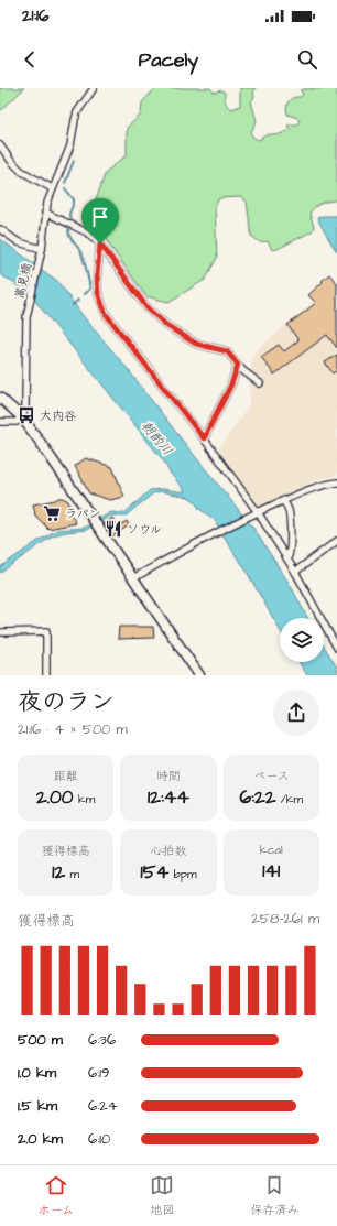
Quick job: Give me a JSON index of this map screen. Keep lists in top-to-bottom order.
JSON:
{
  "streets": {
    "street": ["嵩見橋"]
  },
  "water": ["朝酌川"],
  "places": {
    "bus stop": ["大内谷"],
    "supermarket": ["ラパン"],
    "restaurant": ["ソウル"]
  },
  "page": {
    "status": "21:16",
    "header": "Pacely",
    "heading": ["夜のラン", "21:16 · 4 × 500 m"],
    "stats": [
      ["距離", "2.00 km"],
      ["時間", "12:44"],
      ["ペース", "6:22 /km"],
      ["獲得標高", "12 m"],
      ["心拍数", "154 bpm"],
      ["kcal", "141"]
    ],
    "chart": ["獲得標高", "258–261 m"],
    "list": [
      {
        "name": "500 m",
        "note": "6:36"
      },
      {
        "name": "1.0 km",
        "note": "6:19"
      },
      {
        "name": "1.5 km",
        "note": "6:24"
      },
      {
        "name": "2.0 km",
        "note": "6:10"
      }
    ],
    "tabs": ["ホーム", "地図", "保存済み"]
  }
}
